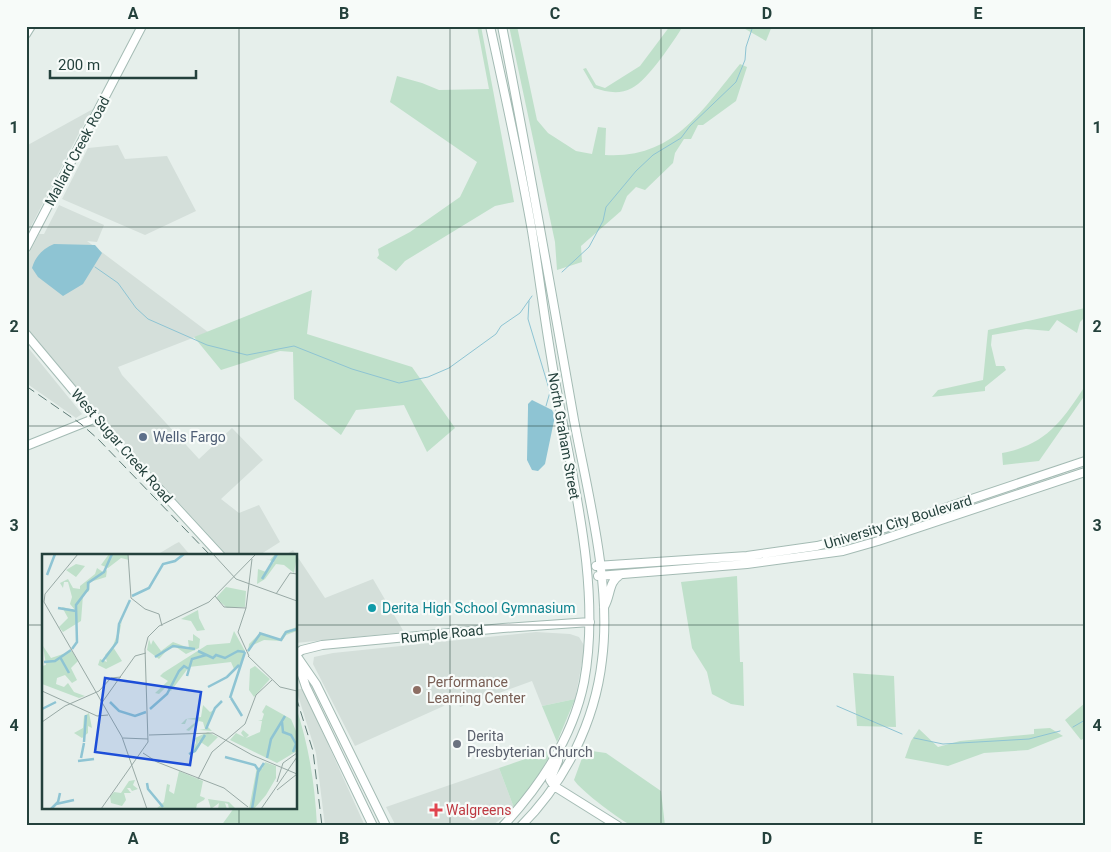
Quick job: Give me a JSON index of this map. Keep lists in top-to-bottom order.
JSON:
{
  "streets": {
    "main road": [
      "Mallard Creek Road",
      "North Graham Street",
      "West Sugar Creek Road",
      "University City Boulevard",
      "Rumple Road"
    ]
  },
  "crossings": [
    ["North Graham Street", "University City Boulevard"],
    ["North Graham Street", "Rumple Road"]
  ],
  "places": {
    "other": [
      "Wells Fargo",
      "Derita High School Gymnasium",
      "Performance Learning Center",
      "Derita Presbyterian Church"
    ],
    "health": ["Walgreens"]
  },
  "scale_bar": "200 m",
  "grid": {
    "columns": [
      "A",
      "B",
      "C",
      "D",
      "E"
    ],
    "rows": [
      "1",
      "2",
      "3",
      "4"
    ]
  }
}
